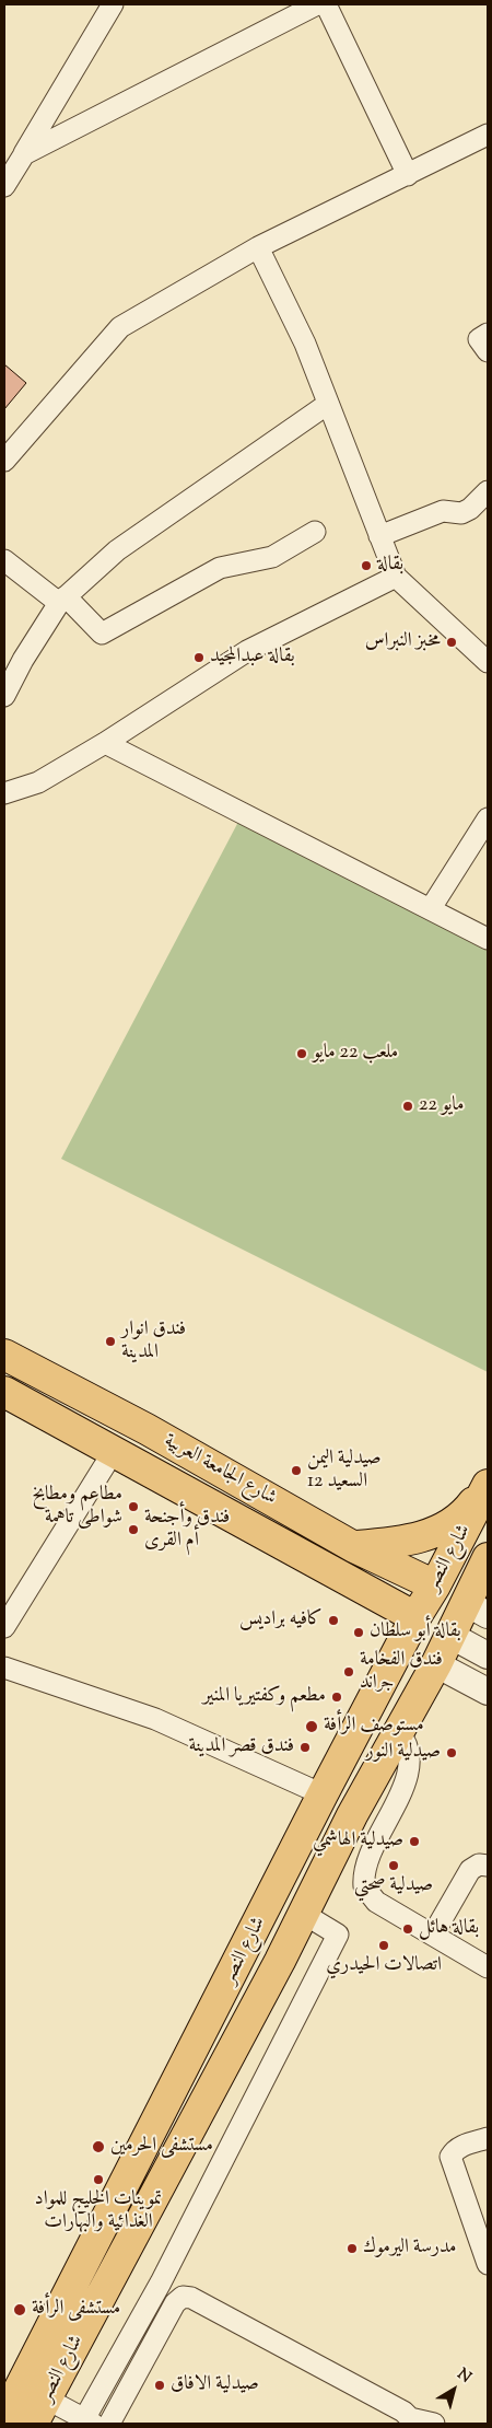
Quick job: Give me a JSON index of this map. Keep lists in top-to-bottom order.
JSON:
{
  "streets": {
    "main road": ["شارع الجامعة العربية", "شارع النصر"]
  },
  "crossings": [
    ["شارع الجامعة العربية", "شارع النصر"]
  ],
  "places": [
    "بقالة",
    "مخبز النبراس",
    "بقالة عبدالمجيد",
    "ملعب 22 مايو",
    "22 مايو",
    "فندق انوار المدينة",
    "صيدلية اليمن السعيد 12",
    "مطاعم ومطابخ شواطى تاهمة",
    "فندق وأجنحة أم القرى",
    "كافيه براديس",
    "بقالة أبو سلطان",
    "فندق الفخامة جراند",
    "مطعم وكفتيريا المنير",
    "مستوصف الرأفة",
    "فندق قصر المدينة",
    "صيدلية النور",
    "صيدلية الهاشمي",
    "صيدلية صحتي",
    "بقالة هائل",
    "اتصالات الحيدري",
    "مستشفى الحرمين",
    "تموينات الخليج للمواد الغذائية والبهارات",
    "مدرسة اليرموك",
    "مستشفى الرأفة",
    "صيدلية الافاق"
  ],
  "north": "top right"
}
